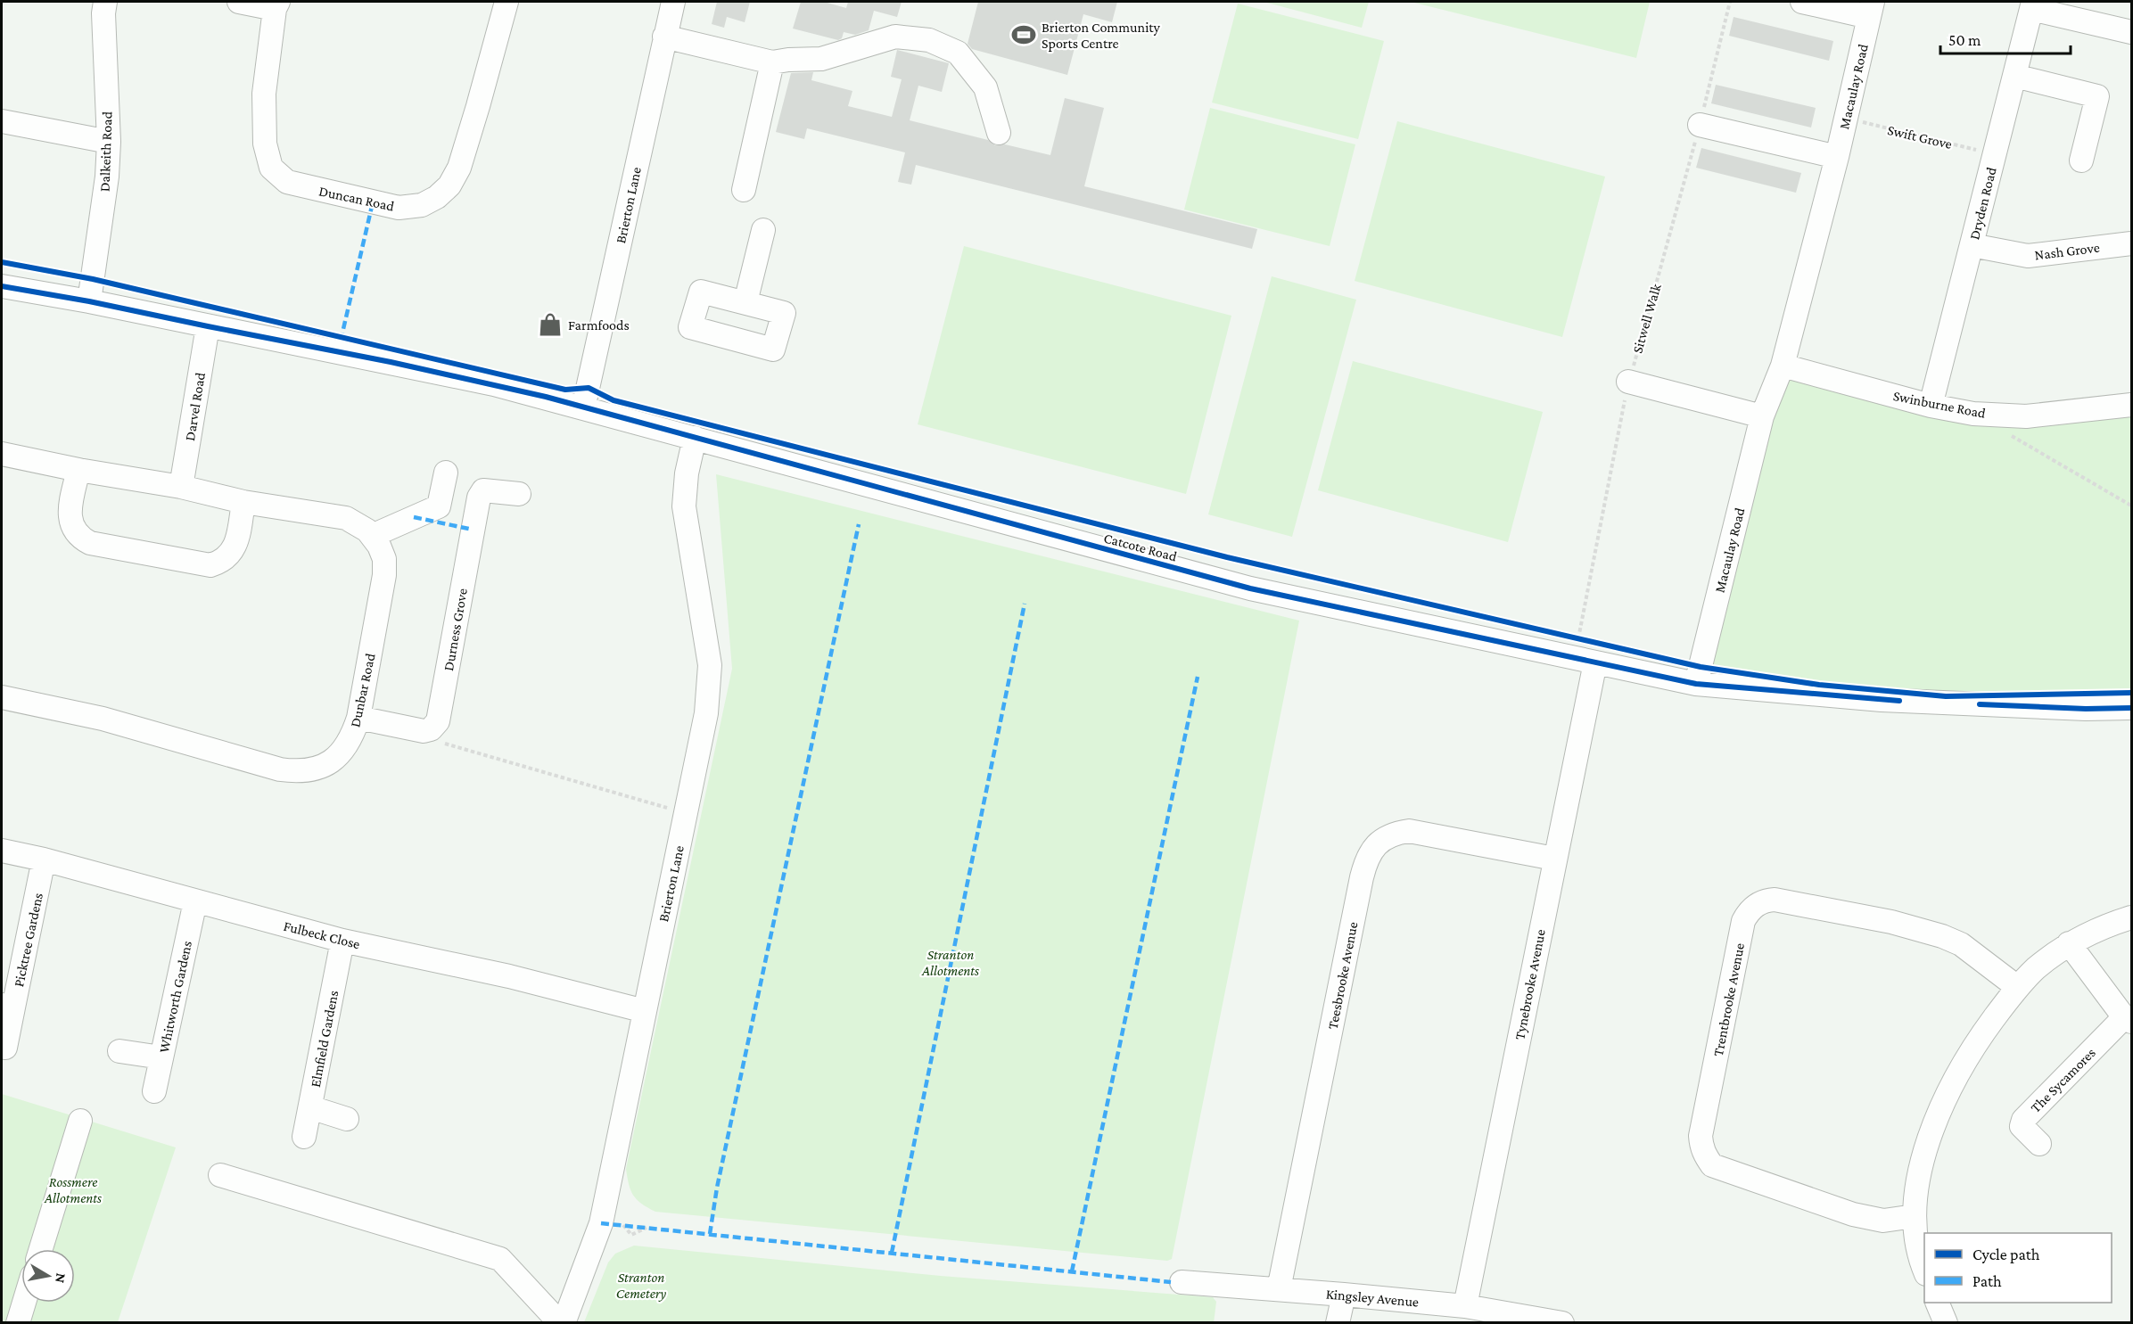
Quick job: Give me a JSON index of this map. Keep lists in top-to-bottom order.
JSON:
{
  "streets": {
    "street": [
      "Macaulay Road",
      "Dalkeith Road",
      "Duncan Road",
      "Dryden Road",
      "Brierton Lane",
      "Nash Grove",
      "Swinburne Road",
      "Darvel Road",
      "Catcote Road",
      "Durness Grove",
      "Dunbar Road",
      "Fulbeck Close",
      "Picktree Gardens",
      "Teesbrooke Avenue",
      "Tynebrooke Avenue",
      "Whitworth Gardens",
      "Trentbrooke Avenue",
      "Elmfield Gardens",
      "The Sycamores",
      "Kingsley Avenue"
    ],
    "path": ["Swift Grove", "Sitwell Walk"]
  },
  "crossings": [
    ["Macaulay Road", "Swift Grove"],
    ["Macaulay Road", "Swinburne Road"],
    ["Macaulay Road", "Catcote Road"],
    ["Swift Grove", "Dryden Road"],
    ["Dalkeith Road", "Catcote Road"],
    ["Dryden Road", "Nash Grove"],
    ["Dryden Road", "Swinburne Road"],
    ["Brierton Lane", "Catcote Road"],
    ["Brierton Lane", "Fulbeck Close"],
    ["Darvel Road", "Catcote Road"],
    ["Darvel Road", "Dunbar Road"],
    ["Catcote Road", "Tynebrooke Avenue"],
    ["Fulbeck Close", "Picktree Gardens"],
    ["Fulbeck Close", "Whitworth Gardens"],
    ["Fulbeck Close", "Elmfield Gardens"],
    ["Teesbrooke Avenue", "Tynebrooke Avenue"],
    ["Teesbrooke Avenue", "Kingsley Avenue"],
    ["Tynebrooke Avenue", "Kingsley Avenue"]
  ],
  "parks": ["Stranton Allotments", "Rossmere Allotments", "Stranton Cemetery"],
  "places": {
    "sports": ["Brierton Community Sports Centre"],
    "shop": ["Farmfoods"]
  },
  "legend": ["Cycle path", "Path"],
  "scale_bar": "50 m",
  "north": "right"
}
